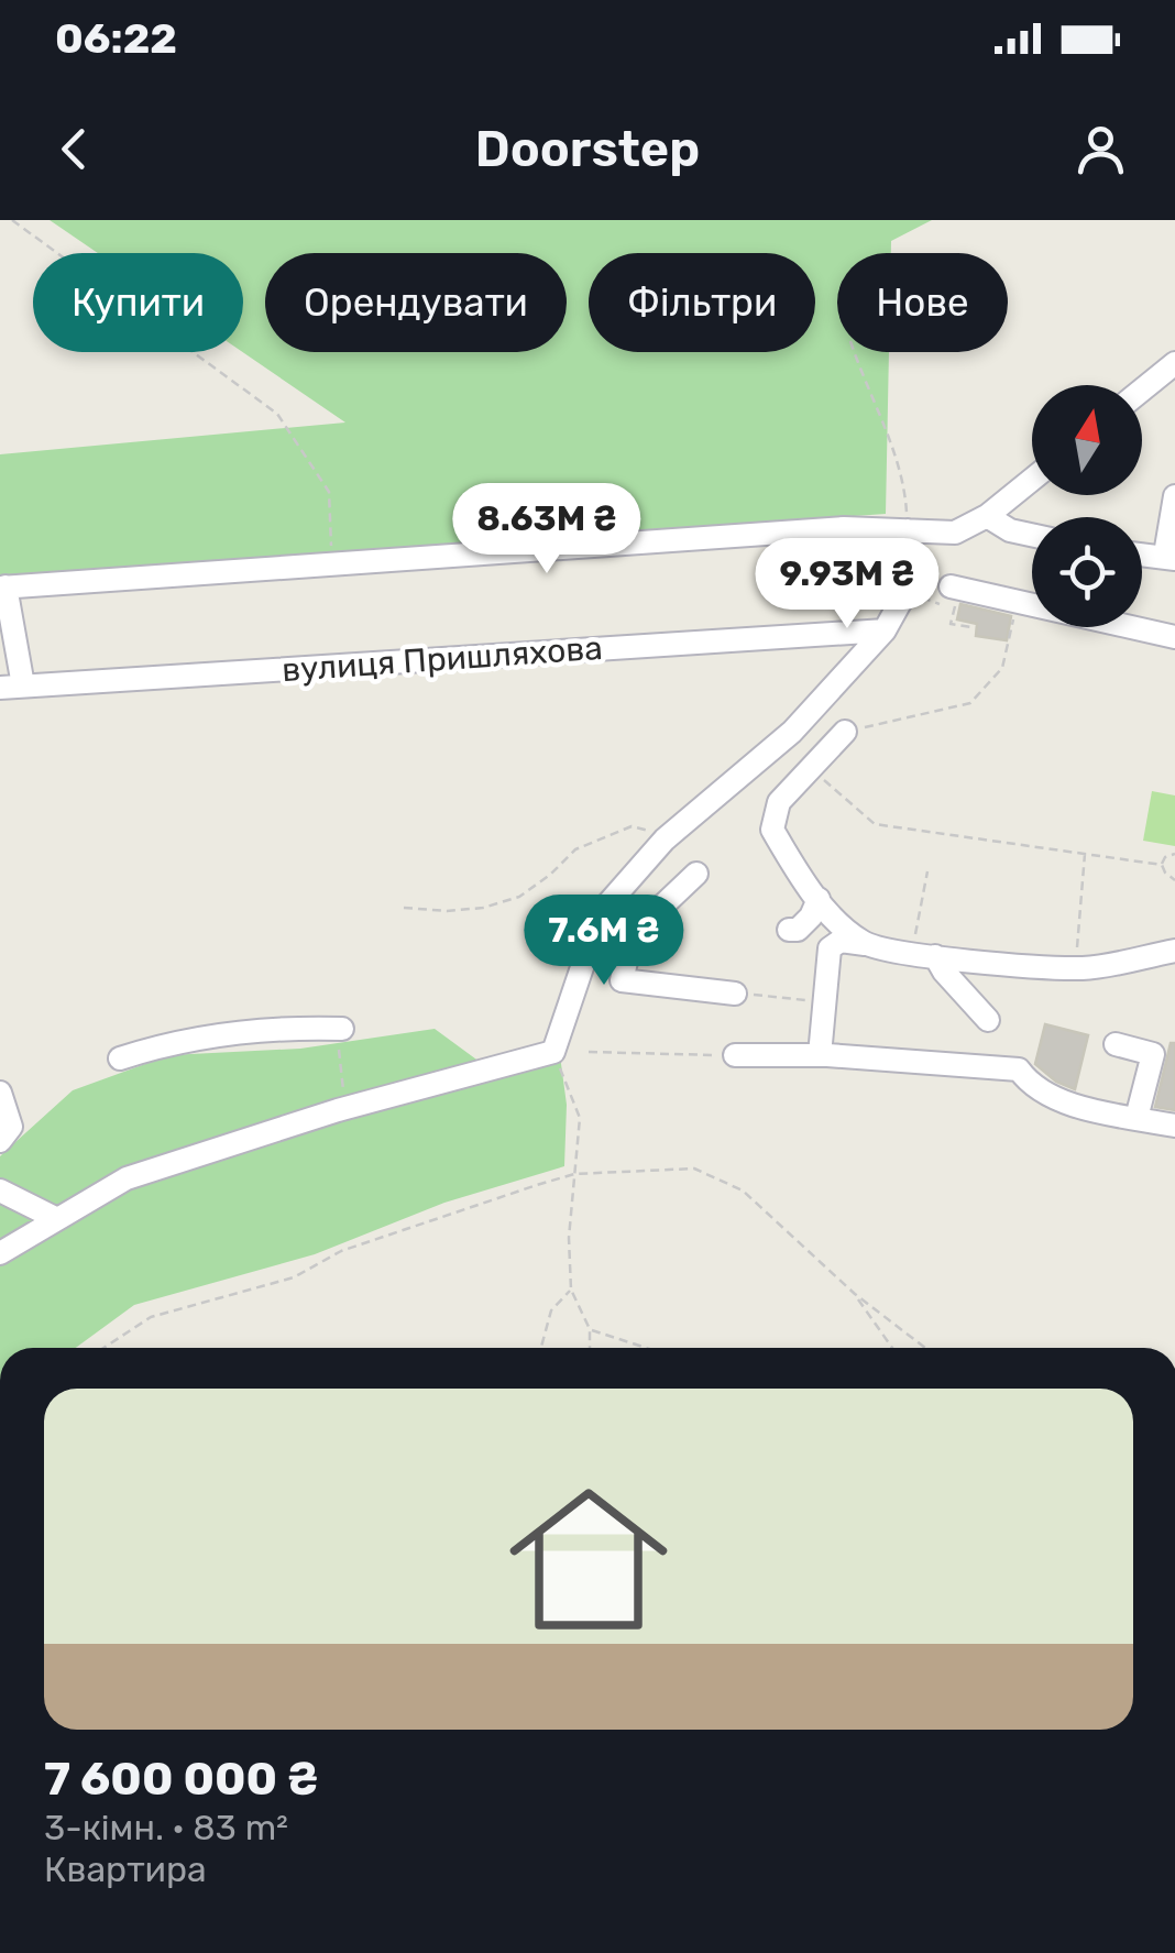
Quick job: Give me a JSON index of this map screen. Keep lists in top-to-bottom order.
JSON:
{
  "streets": {
    "street": ["вулиця Пришляхова"]
  },
  "north": "top",
  "page": {
    "status": "06:22",
    "header": "Doorstep",
    "chip": [
      "Купити",
      "Орендувати",
      "Фільтри",
      "Нове"
    ],
    "price": ["8.63M ₴", "9.93M ₴", "7.6M ₴"],
    "list": [
      {
        "name": "7 600 000 ₴",
        "note": "3-кімн. · 83 m² · Квартира"
      }
    ]
  }
}
